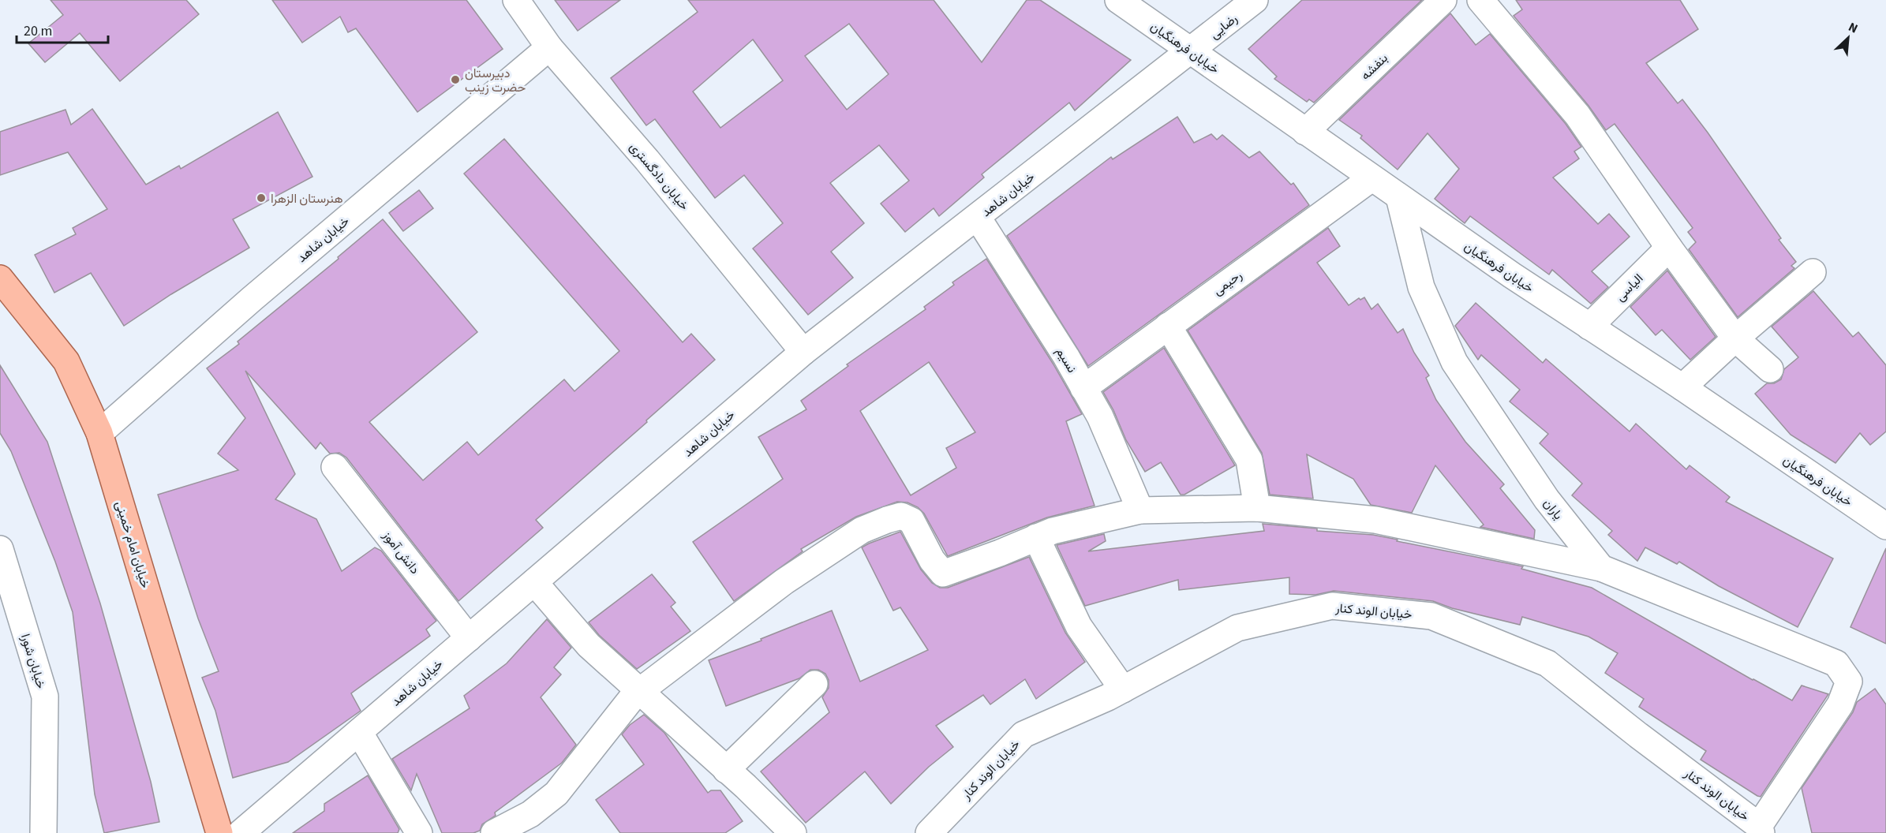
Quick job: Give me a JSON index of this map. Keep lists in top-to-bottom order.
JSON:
{
  "streets": {
    "main road": ["خیابان امام خمینی"],
    "street": [
      "رضایی",
      "خیابان فرهنگیان",
      "بنفشه",
      "خیابان دادگستری",
      "خیابان شاهد",
      "رحیمی",
      "الیاسی",
      "نسیم",
      "یاران",
      "دانش آموز",
      "خیابان الوند کنار",
      "خیابان شورا"
    ]
  },
  "crossings": [
    ["رضایی", "خیابان فرهنگیان"],
    ["رضایی", "خیابان شاهد"],
    ["خیابان فرهنگیان", "بنفشه"],
    ["خیابان فرهنگیان", "خیابان شاهد"],
    ["خیابان فرهنگیان", "رحیمی"],
    ["خیابان فرهنگیان", "الیاسی"],
    ["خیابان فرهنگیان", "یاران"],
    ["خیابان دادگستری", "خیابان شاهد"],
    ["خیابان شاهد", "نسیم"],
    ["خیابان شاهد", "خیابان امام خمینی"],
    ["خیابان شاهد", "دانش آموز"],
    ["رحیمی", "نسیم"],
    ["یاران", "خیابان الوند کنار"]
  ],
  "places": ["دبیرستان حضرت زینب", "هنرستان الزهرا"],
  "scale_bar": "20 m",
  "north": "top right"
}
